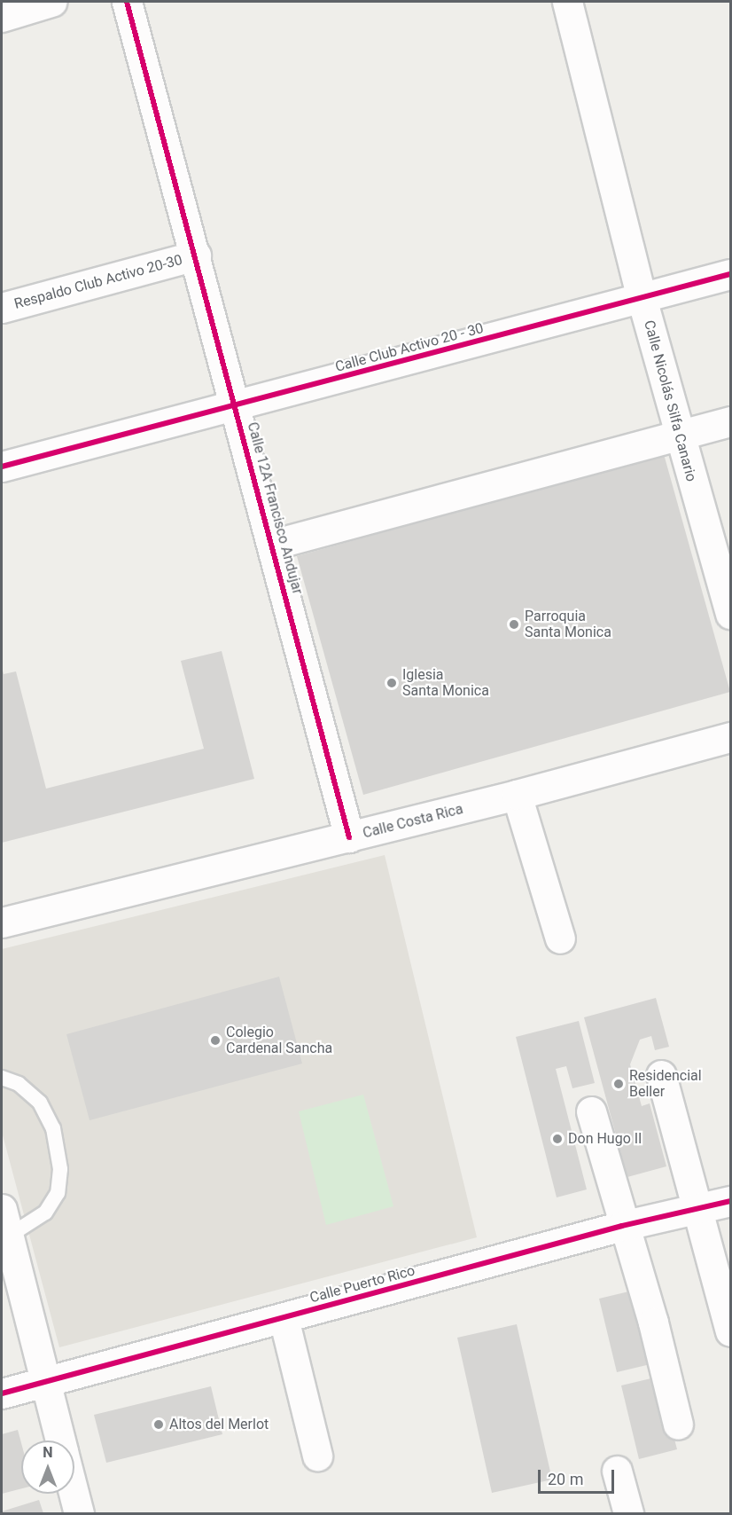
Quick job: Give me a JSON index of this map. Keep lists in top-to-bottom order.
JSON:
{
  "streets": {
    "street": [
      "Respaldo Club Activo 20-30",
      "Calle Club Activo 20 - 30",
      "Calle Nicolás Silfa Canario",
      "Calle 12A Francisco Andujar",
      "Calle Costa Rica",
      "Calle Puerto Rico"
    ]
  },
  "crossings": [
    ["Respaldo Club Activo 20-30", "Calle 12A Francisco Andujar"],
    ["Calle Club Activo 20 - 30", "Calle Nicolás Silfa Canario"],
    ["Calle Club Activo 20 - 30", "Calle 12A Francisco Andujar"],
    ["Calle 12A Francisco Andujar", "Calle Costa Rica"]
  ],
  "places": [
    "Parroquia Santa Monica",
    "Iglesia Santa Monica",
    "Colegio Cardenal Sancha",
    "Residencial Beller",
    "Don Hugo II",
    "Altos del Merlot"
  ],
  "scale_bar": "20 m",
  "north": "top"
}
